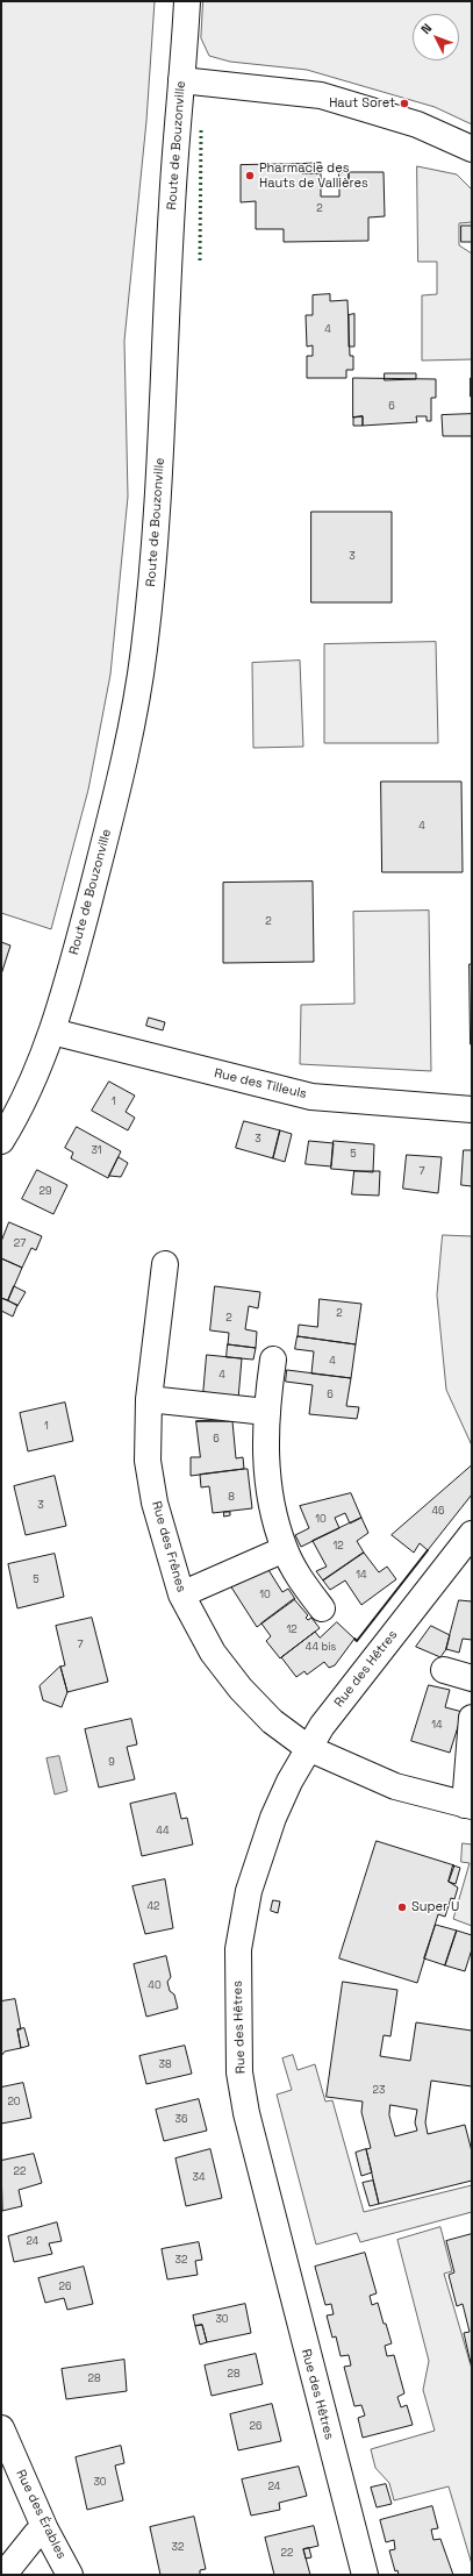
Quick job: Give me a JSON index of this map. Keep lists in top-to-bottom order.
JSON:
{
  "streets": {
    "street": [
      "Route de Bouzonville",
      "Rue des Tilleuls",
      "Rue des Frênes",
      "Rue des Hêtres",
      "Rue des Érables"
    ]
  },
  "crossings": [
    ["Route de Bouzonville", "Rue des Tilleuls"],
    ["Rue des Frênes", "Rue des Hêtres"]
  ],
  "places": ["Haut Soret", "Pharmacie des Hauts de Vallières", "Super U"],
  "house_numbers": [
    "2",
    "4",
    "6",
    "3",
    "4",
    "2",
    "1",
    "3",
    "31",
    "5",
    "7",
    "29",
    "27",
    "2",
    "2",
    "4",
    "4",
    "6",
    "1",
    "6",
    "8",
    "3",
    "46",
    "10",
    "12",
    "14",
    "5",
    "10",
    "12",
    "7",
    "44 bis",
    "14",
    "9",
    "44",
    "42",
    "40",
    "38",
    "23",
    "20",
    "36",
    "22",
    "34",
    "24",
    "32",
    "26",
    "30",
    "28",
    "28",
    "26",
    "30",
    "24",
    "32",
    "22"
  ],
  "north": "top left"
}
